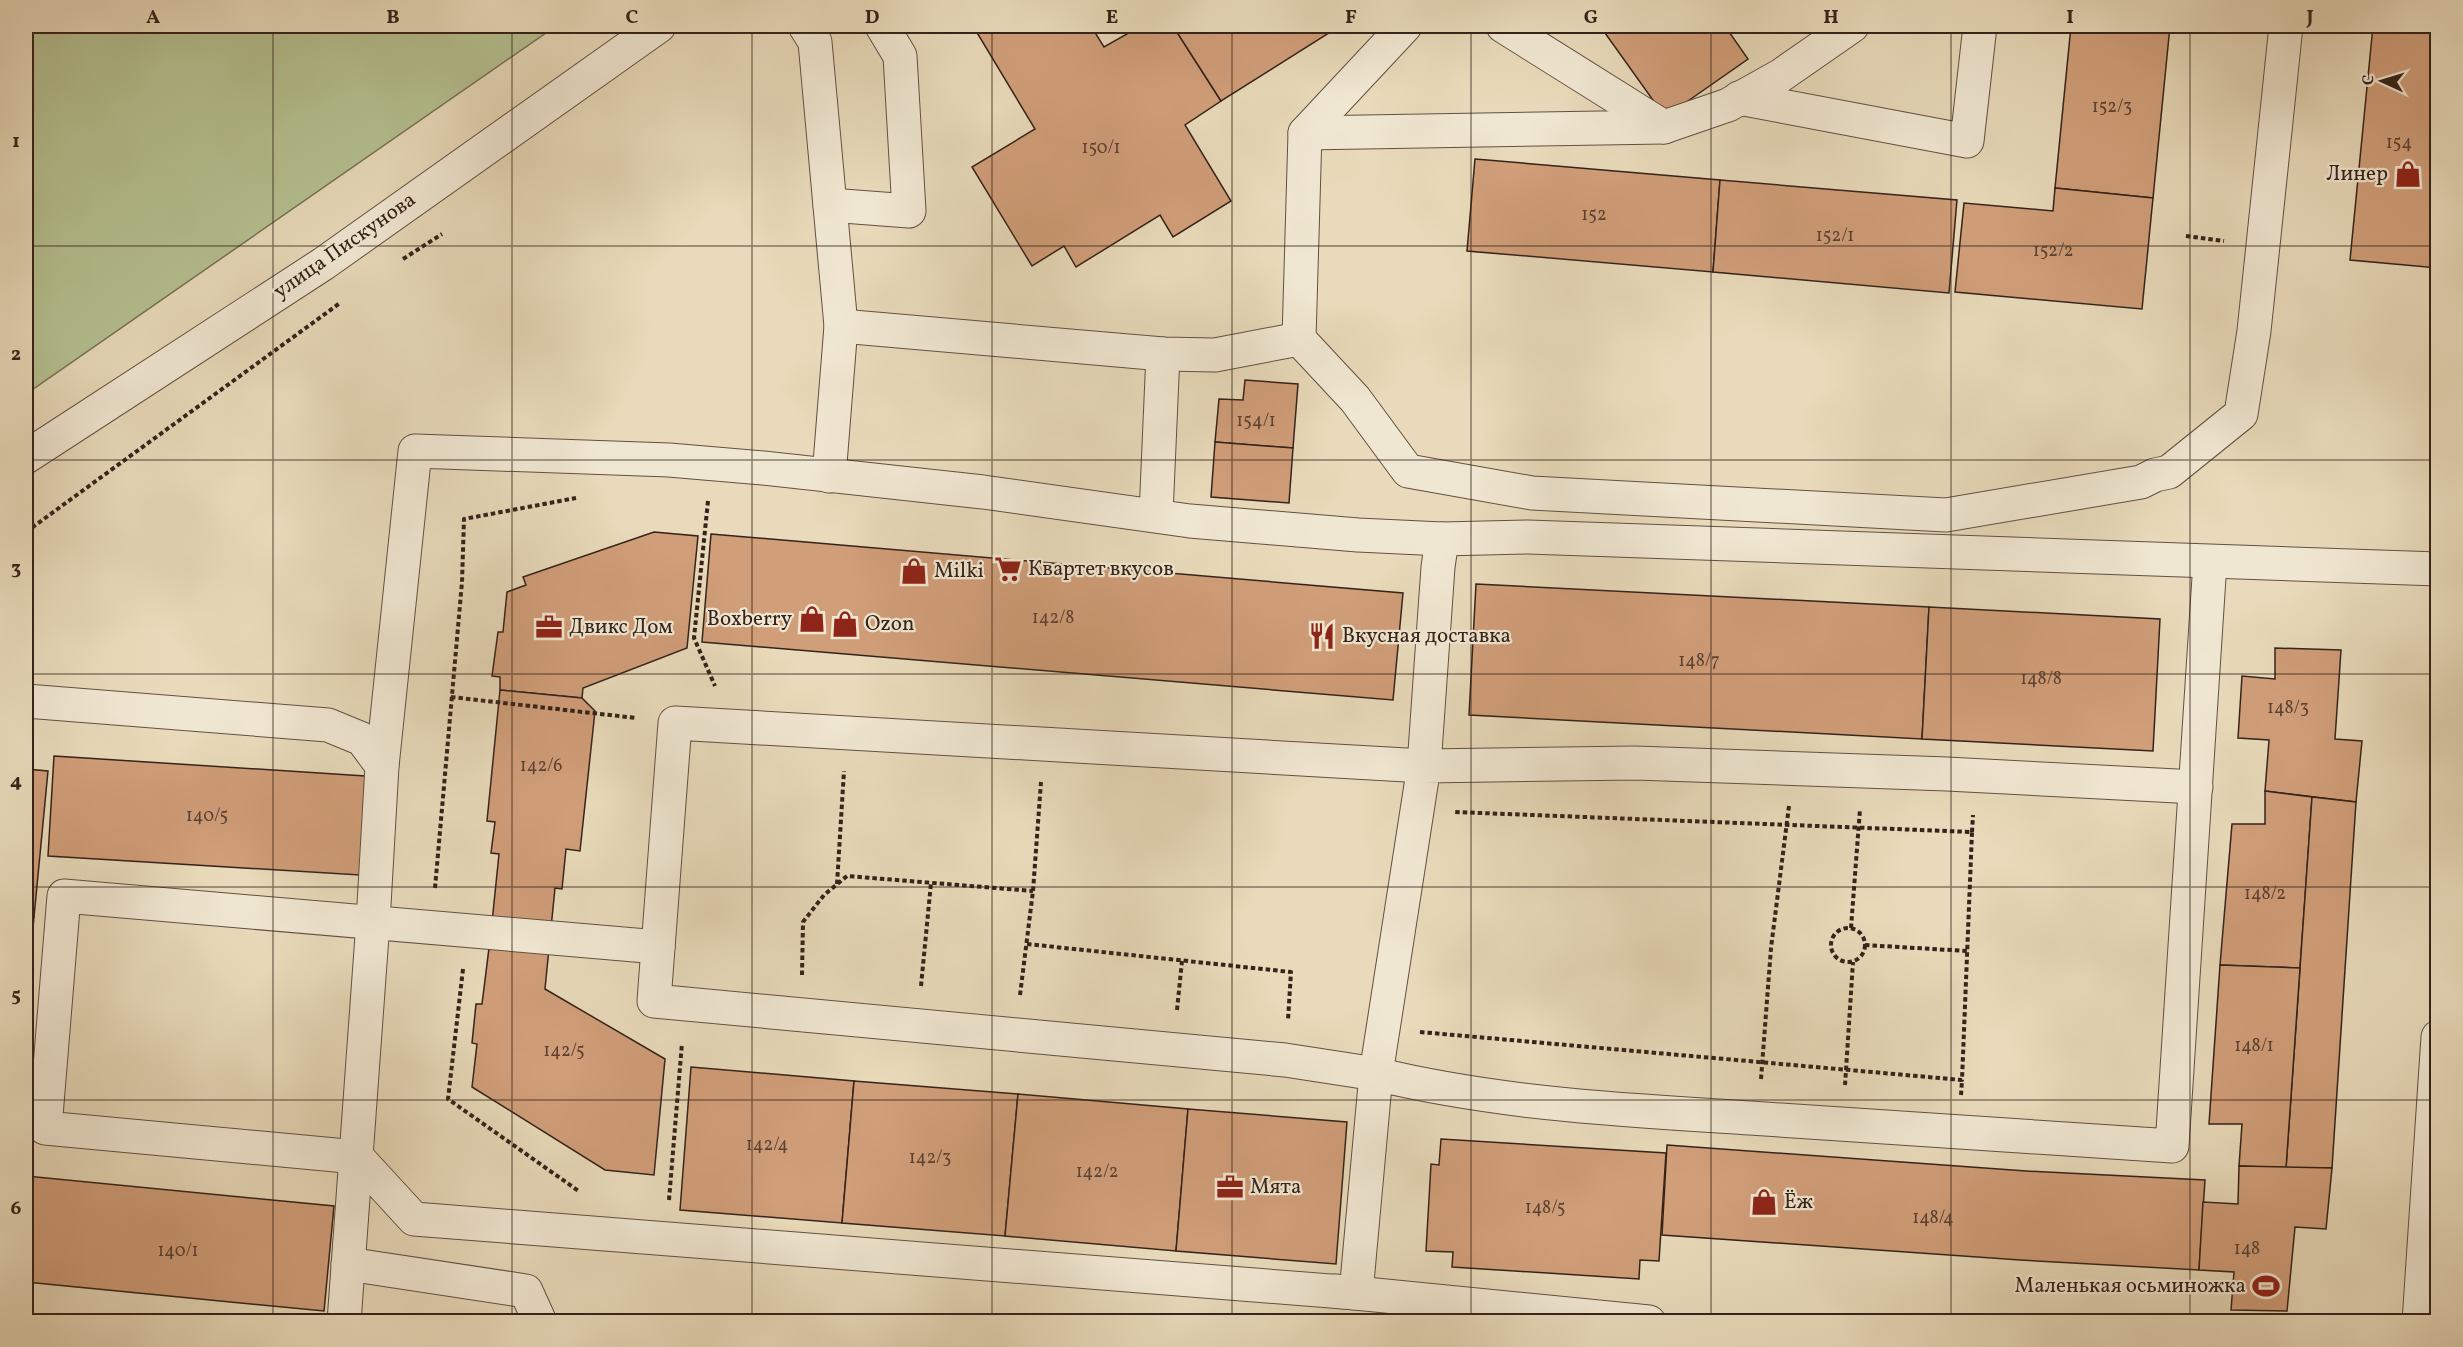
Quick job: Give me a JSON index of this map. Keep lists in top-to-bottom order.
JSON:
{
  "streets": {
    "street": ["улица Пискунова"]
  },
  "places": {
    "shop": [
      "Линер",
      "Milki",
      "Boxberry",
      "Ozon",
      "Ёж"
    ],
    "supermarket": ["Квартет вкусов"],
    "office": ["Двикс Дом", "Мята"],
    "restaurant": ["Вкусная доставка"],
    "sports": ["Маленькая осьминожка"]
  },
  "house_numbers": [
    "152/3",
    "154",
    "150/1",
    "152",
    "152/1",
    "152/2",
    "154/1",
    "142/8",
    "148/7",
    "148/8",
    "148/3",
    "142/6",
    "140/5",
    "148/2",
    "148/1",
    "142/5",
    "142/4",
    "142/3",
    "142/2",
    "148/5",
    "148/4",
    "148",
    "140/1"
  ],
  "north": "left",
  "grid": {
    "columns": [
      "A",
      "B",
      "C",
      "D",
      "E",
      "F",
      "G",
      "H",
      "I",
      "J"
    ],
    "rows": [
      "1",
      "2",
      "3",
      "4",
      "5",
      "6"
    ]
  }
}
